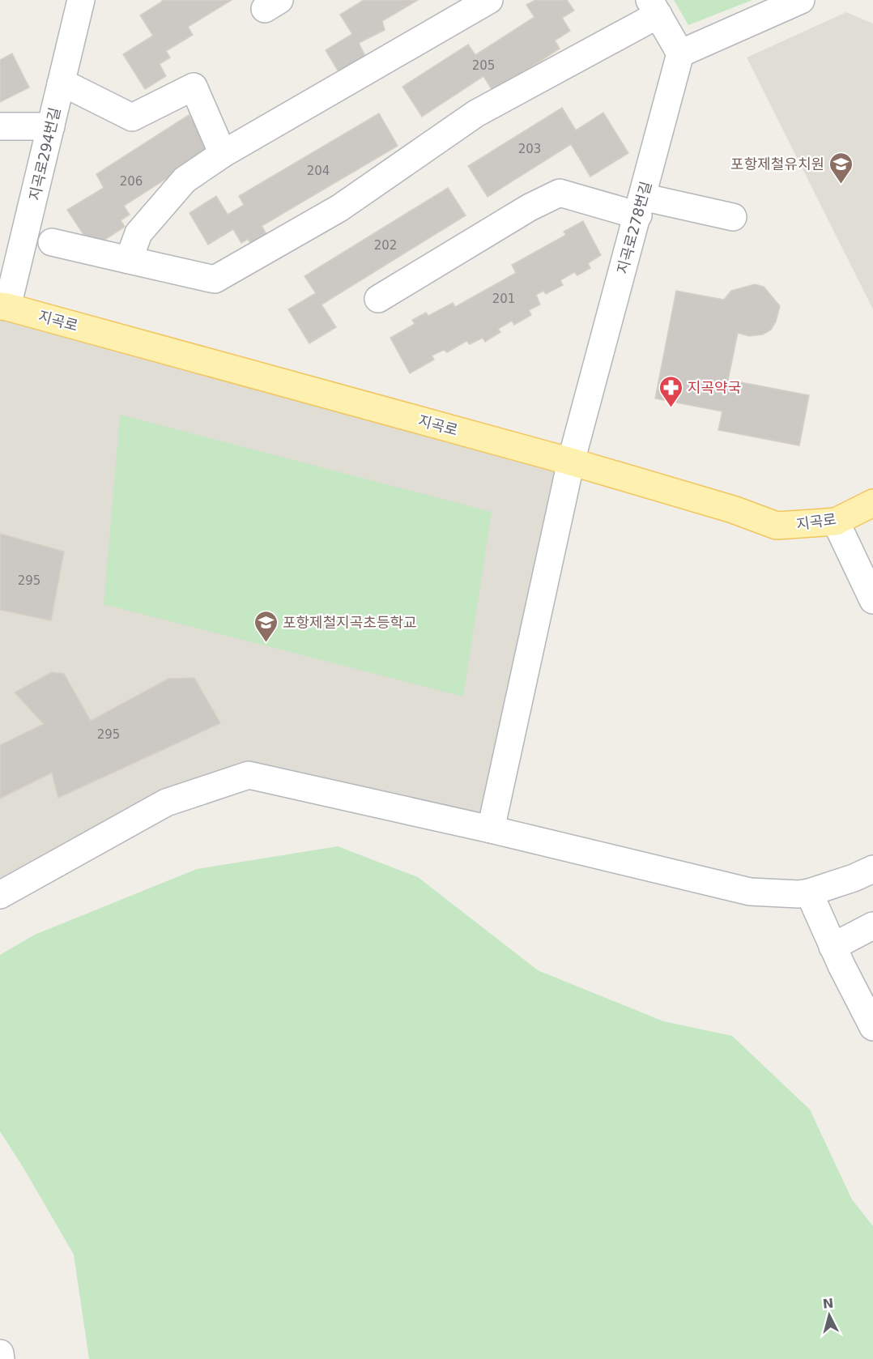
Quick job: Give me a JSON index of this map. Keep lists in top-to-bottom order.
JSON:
{
  "streets": {
    "main road": ["지곡로"],
    "street": ["지곡로294번길", "지곡로278번길"]
  },
  "crossings": [
    ["지곡로294번길", "지곡로"],
    ["지곡로278번길", "지곡로"]
  ],
  "places": {
    "school or university": ["포항제철유치원", "포항제철지곡초등학교"],
    "pharmacy": ["지곡약국"]
  },
  "house_numbers": [
    "205",
    "203",
    "204",
    "206",
    "202",
    "201",
    "295",
    "295"
  ],
  "north": "top"
}
